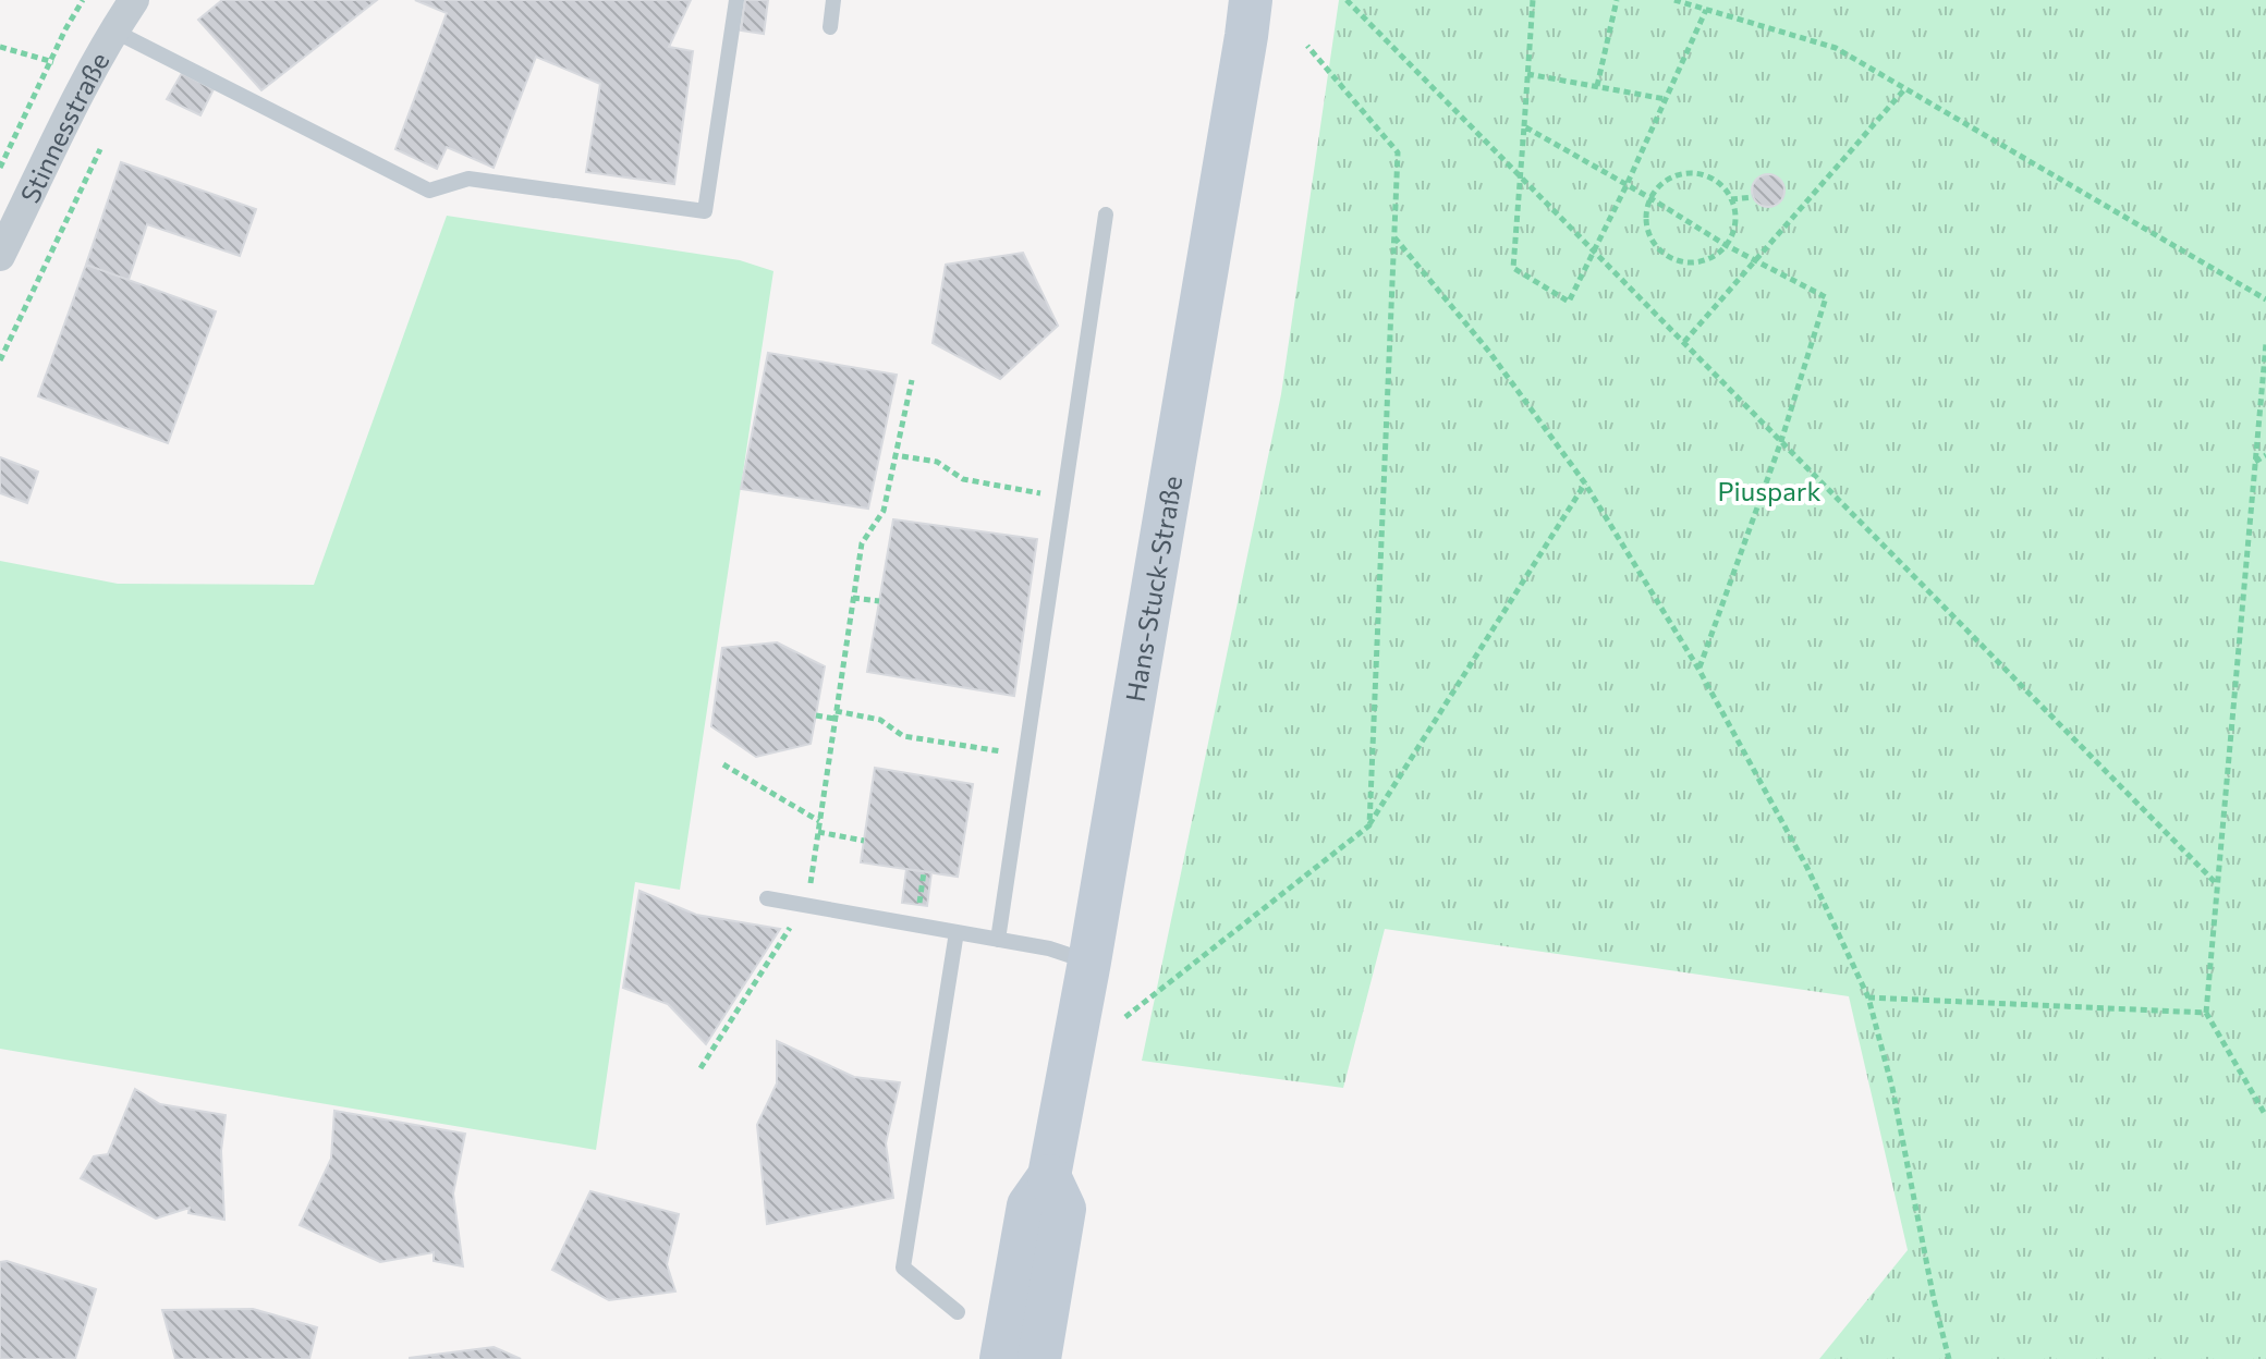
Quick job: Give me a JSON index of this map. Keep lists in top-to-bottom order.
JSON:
{
  "streets": {
    "main road": ["Hans-Stuck-Straße"],
    "street": ["Stinnesstraße"]
  },
  "parks": ["Piuspark"]
}
